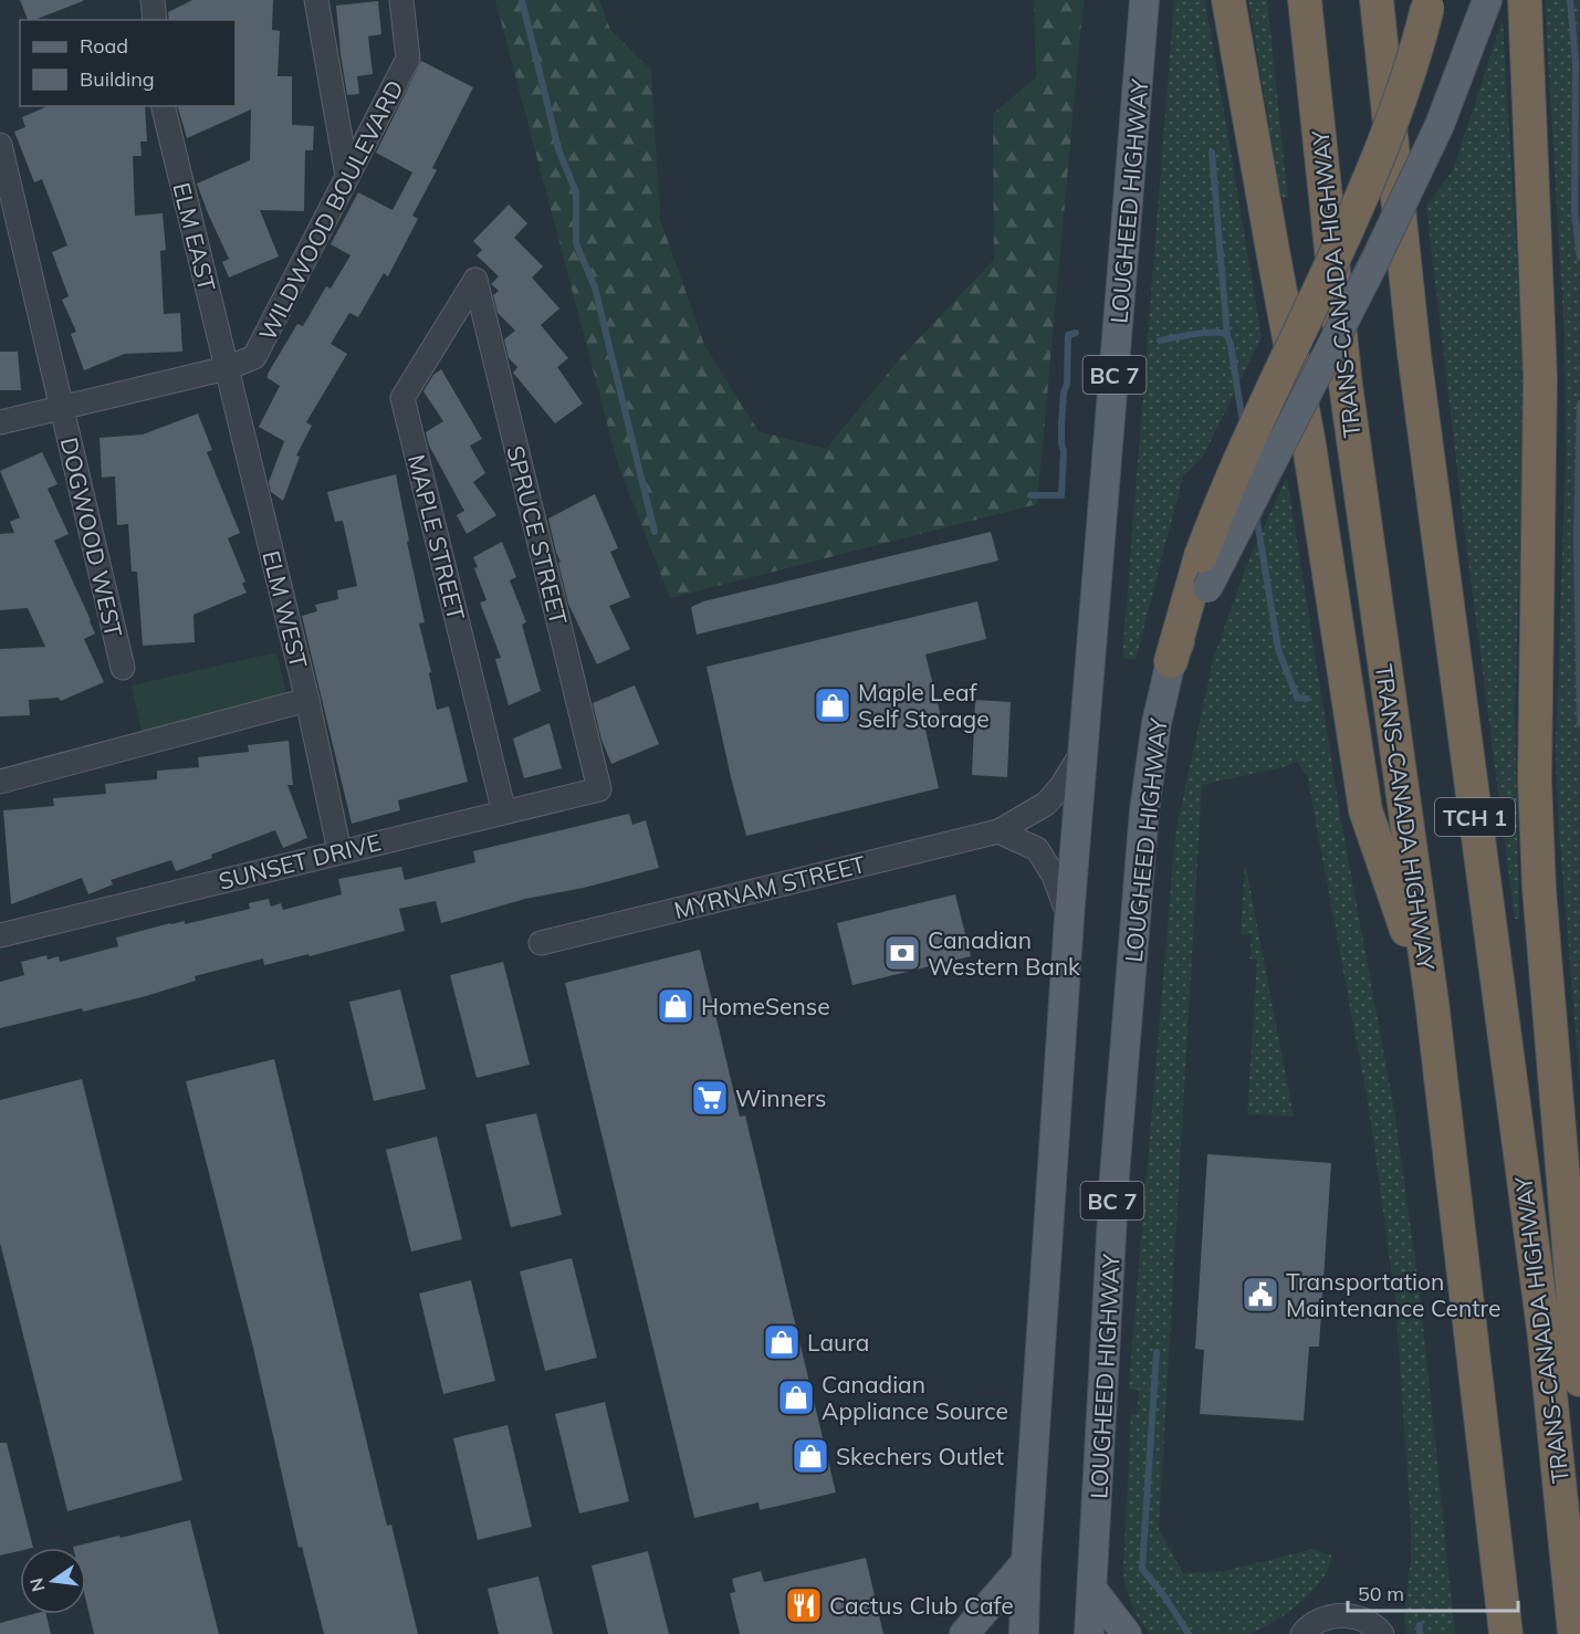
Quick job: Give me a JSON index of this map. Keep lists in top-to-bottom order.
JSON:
{
  "streets": {
    "highway": ["TRANS-CANADA HIGHWAY", "TCH 1"],
    "main road": ["LOUGHEED HIGHWAY", "BC 7"],
    "street": [
      "WILDWOOD BOULEVARD",
      "ELM EAST",
      "SPRUCE STREET",
      "DOGWOOD WEST",
      "MAPLE STREET",
      "ELM WEST",
      "SUNSET DRIVE",
      "MYRNAM STREET"
    ]
  },
  "crossings": [
    ["LOUGHEED HIGHWAY", "MYRNAM STREET"],
    ["WILDWOOD BOULEVARD", "ELM EAST"],
    ["WILDWOOD BOULEVARD", "DOGWOOD WEST"],
    ["WILDWOOD BOULEVARD", "ELM WEST"],
    ["ELM EAST", "ELM WEST"],
    ["SPRUCE STREET", "MAPLE STREET"],
    ["SPRUCE STREET", "SUNSET DRIVE"],
    ["MAPLE STREET", "SUNSET DRIVE"],
    ["ELM WEST", "SUNSET DRIVE"]
  ],
  "places": {
    "shop": [
      "Maple Leaf Self Storage",
      "HomeSense",
      "Laura",
      "Canadian Appliance Source",
      "Skechers Outlet"
    ],
    "bank": ["Canadian Western Bank"],
    "supermarket": ["Winners"],
    "public building": ["Transportation Maintenance Centre"],
    "restaurant": ["Cactus Club Cafe"]
  },
  "legend": ["Road", "Building"],
  "scale_bar": "50 m",
  "north": "left"
}
